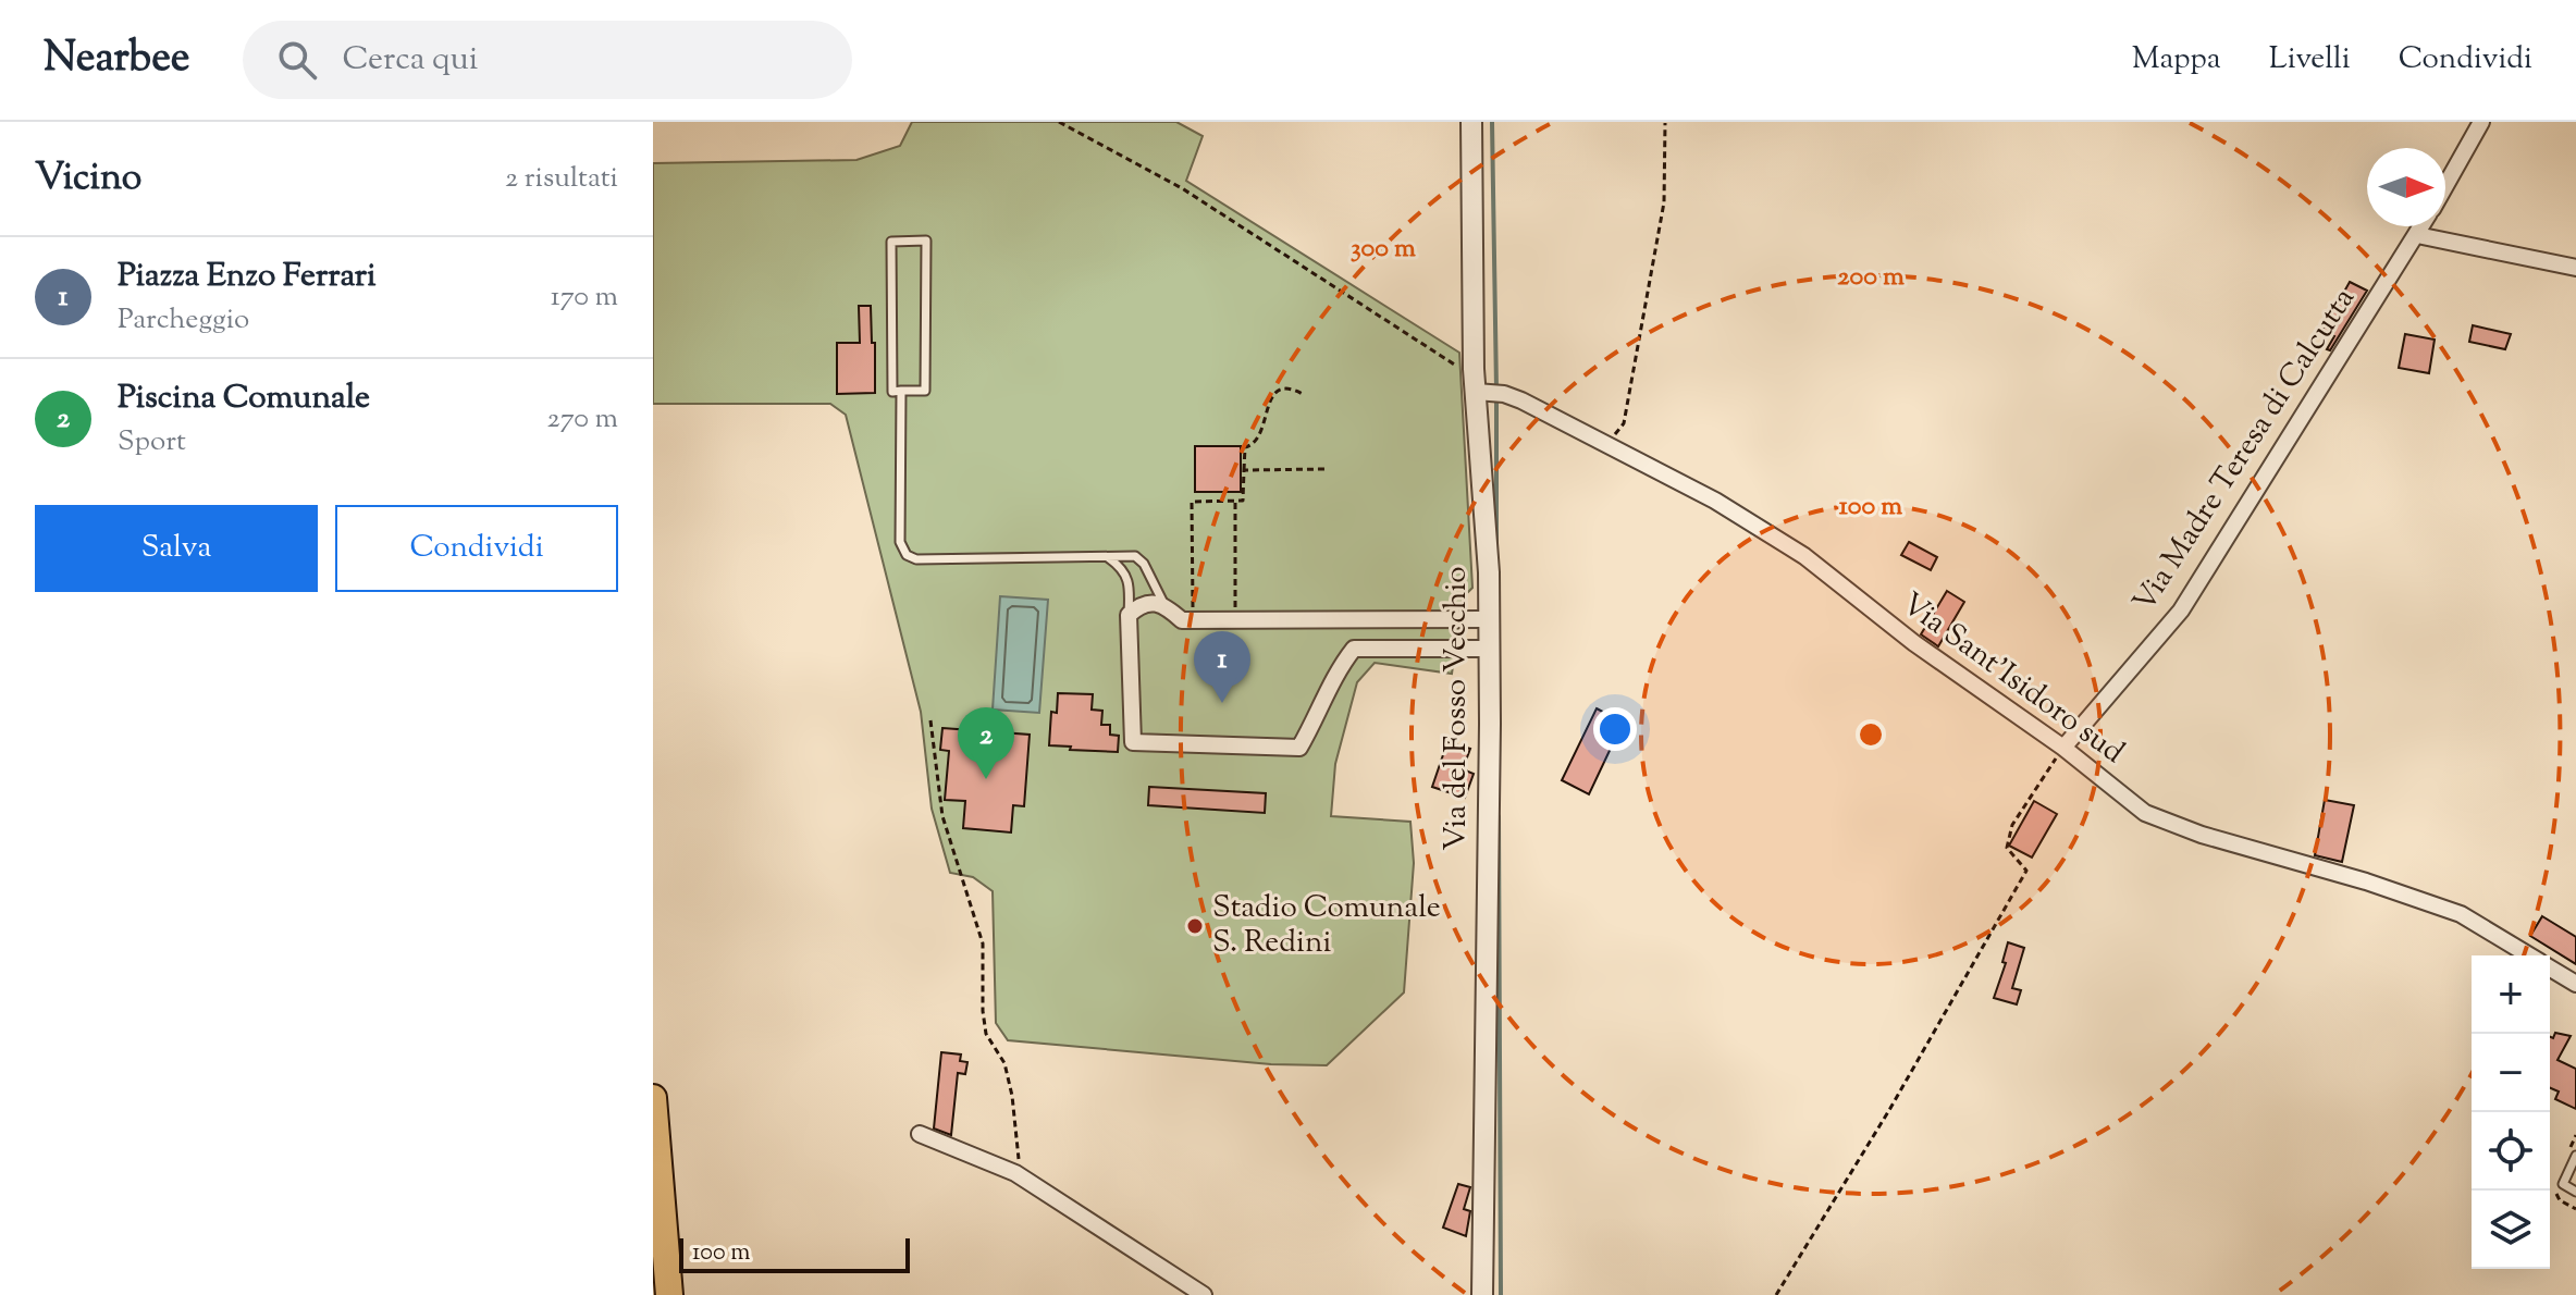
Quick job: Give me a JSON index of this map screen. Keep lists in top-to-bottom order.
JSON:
{
  "streets": {
    "street": ["Via Madre Teresa di Calcutta", "Via Sant'Isidoro sud", "Via del Fosso Vecchio"]
  },
  "crossings": [
    ["Via Madre Teresa di Calcutta", "Via Sant'Isidoro sud"],
    ["Via Sant'Isidoro sud", "Via del Fosso Vecchio"]
  ],
  "places": ["Stadio Comunale S. Redini"],
  "scale_bar": "100 m",
  "north": "right",
  "page": {
    "header": "Nearbee",
    "search": "Cerca qui",
    "nav": ["Mappa", "Livelli", "Condividi"],
    "heading": ["Vicino", "2 risultati"],
    "list": [
      {
        "mark": "1",
        "name": "Piazza Enzo Ferrari",
        "note": "Parcheggio",
        "value": "170 m"
      },
      {
        "mark": "2",
        "name": "Piscina Comunale",
        "note": "Sport",
        "value": "270 m"
      }
    ],
    "buttons": ["Salva", "Condividi"],
    "pins": ["1", "2"],
    "map_buttons": ["+", "−"],
    "scale": "100 m"
  },
  "rings": ["300 m", "200 m", "100 m"]
}
